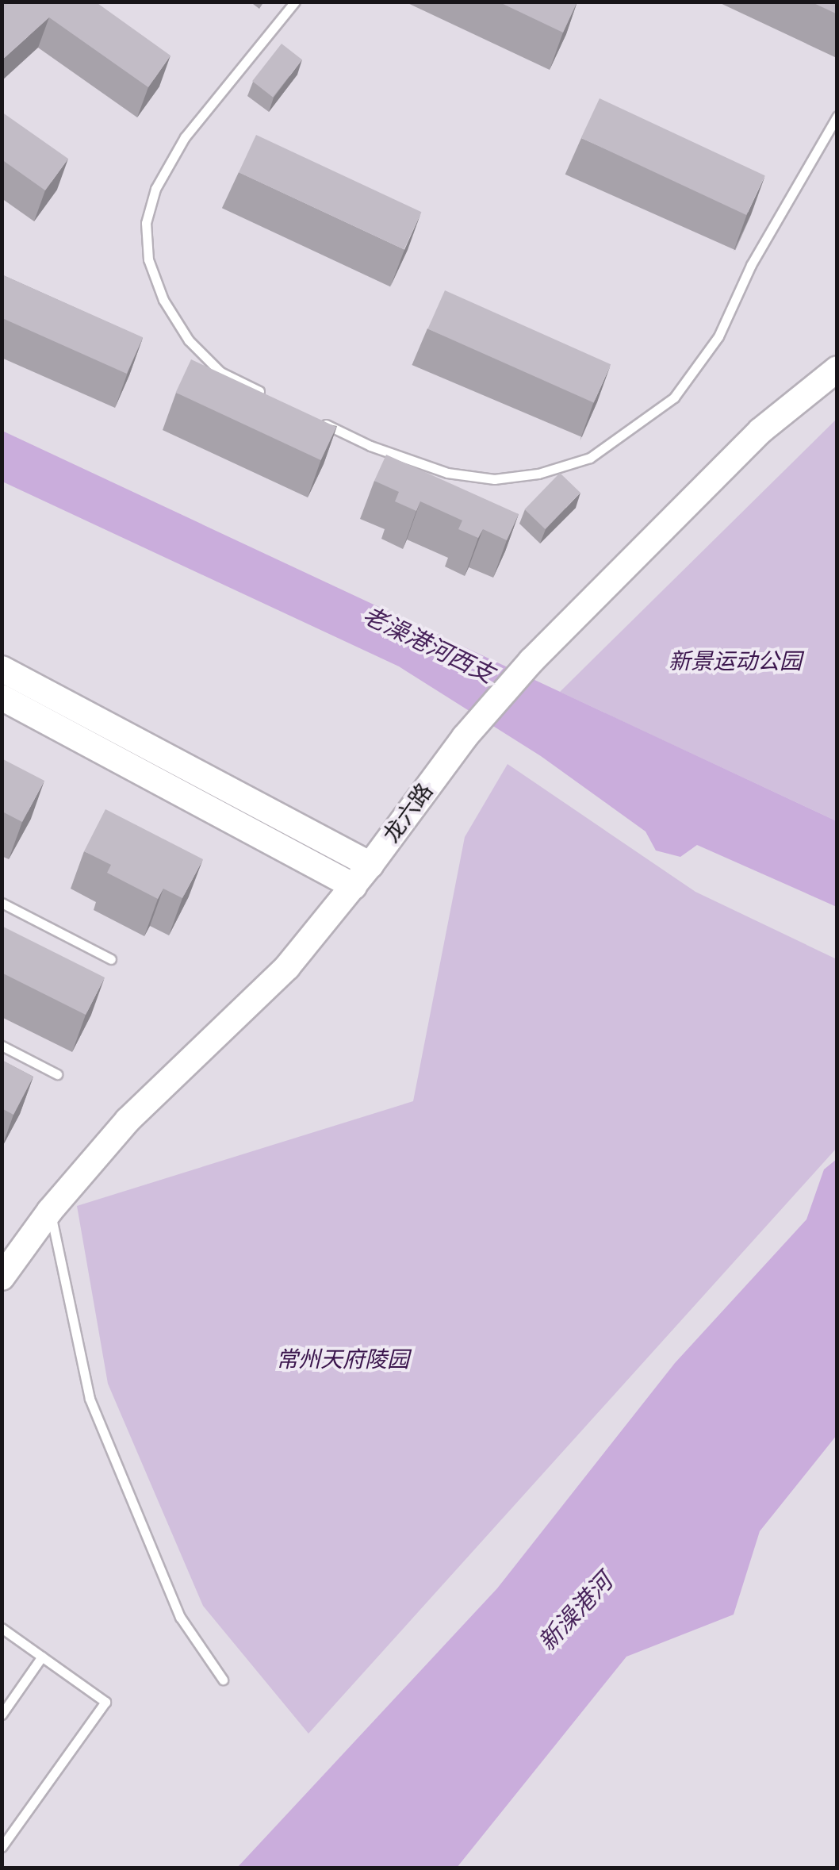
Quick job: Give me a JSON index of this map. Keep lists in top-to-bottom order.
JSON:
{
  "streets": {
    "street": ["龙六路"]
  },
  "water": ["老澡港河西支", "新澡港河"],
  "parks": ["新景运动公园", "常州天府陵园"]
}
